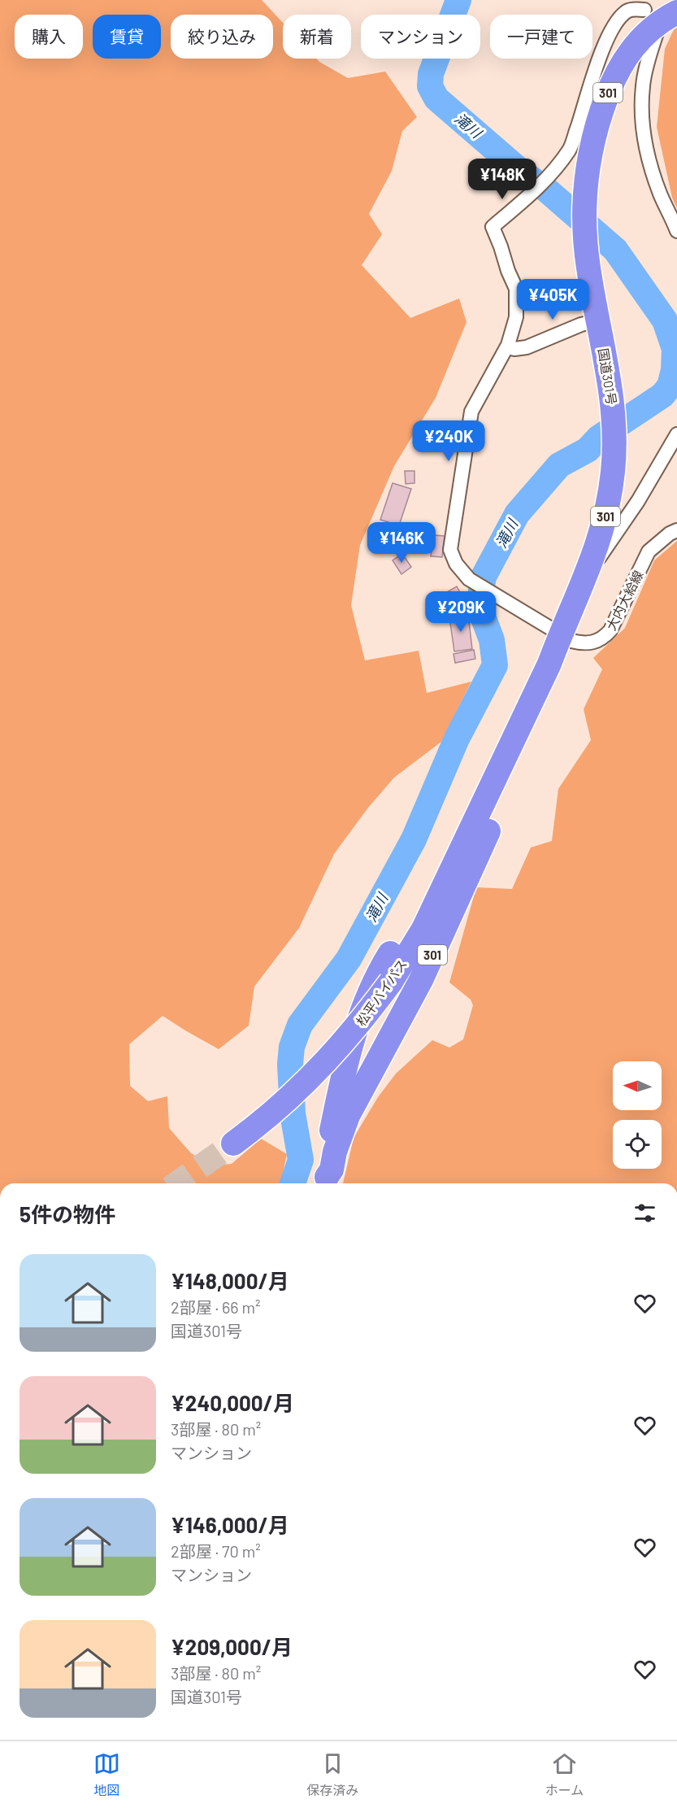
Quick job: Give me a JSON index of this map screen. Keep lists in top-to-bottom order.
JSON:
{
  "streets": {
    "highway": ["301", "国道301号", "松平バイパス"],
    "street": ["大内大給線"]
  },
  "crossings": [
    ["301", "国道301号"],
    ["301", "松平バイパス"],
    ["国道301号", "大内大給線"],
    ["国道301号", "松平バイパス"]
  ],
  "water": ["滝川"],
  "north": "left",
  "page": {
    "chip": [
      "購入",
      "賃貸",
      "絞り込み",
      "新着",
      "マンション",
      "一戸建て"
    ],
    "price": [
      "¥148K",
      "¥405K",
      "¥240K",
      "¥146K",
      "¥209K"
    ],
    "heading": "5件の物件",
    "list": [
      {
        "name": "¥148,000/月",
        "note": "2部屋 · 66 m² · 国道301号"
      },
      {
        "name": "¥240,000/月",
        "note": "3部屋 · 80 m² · マンション"
      },
      {
        "name": "¥146,000/月",
        "note": "2部屋 · 70 m² · マンション"
      },
      {
        "name": "¥209,000/月",
        "note": "3部屋 · 80 m² · 国道301号"
      }
    ],
    "tabs": ["地図", "保存済み", "ホーム"]
  }
}
